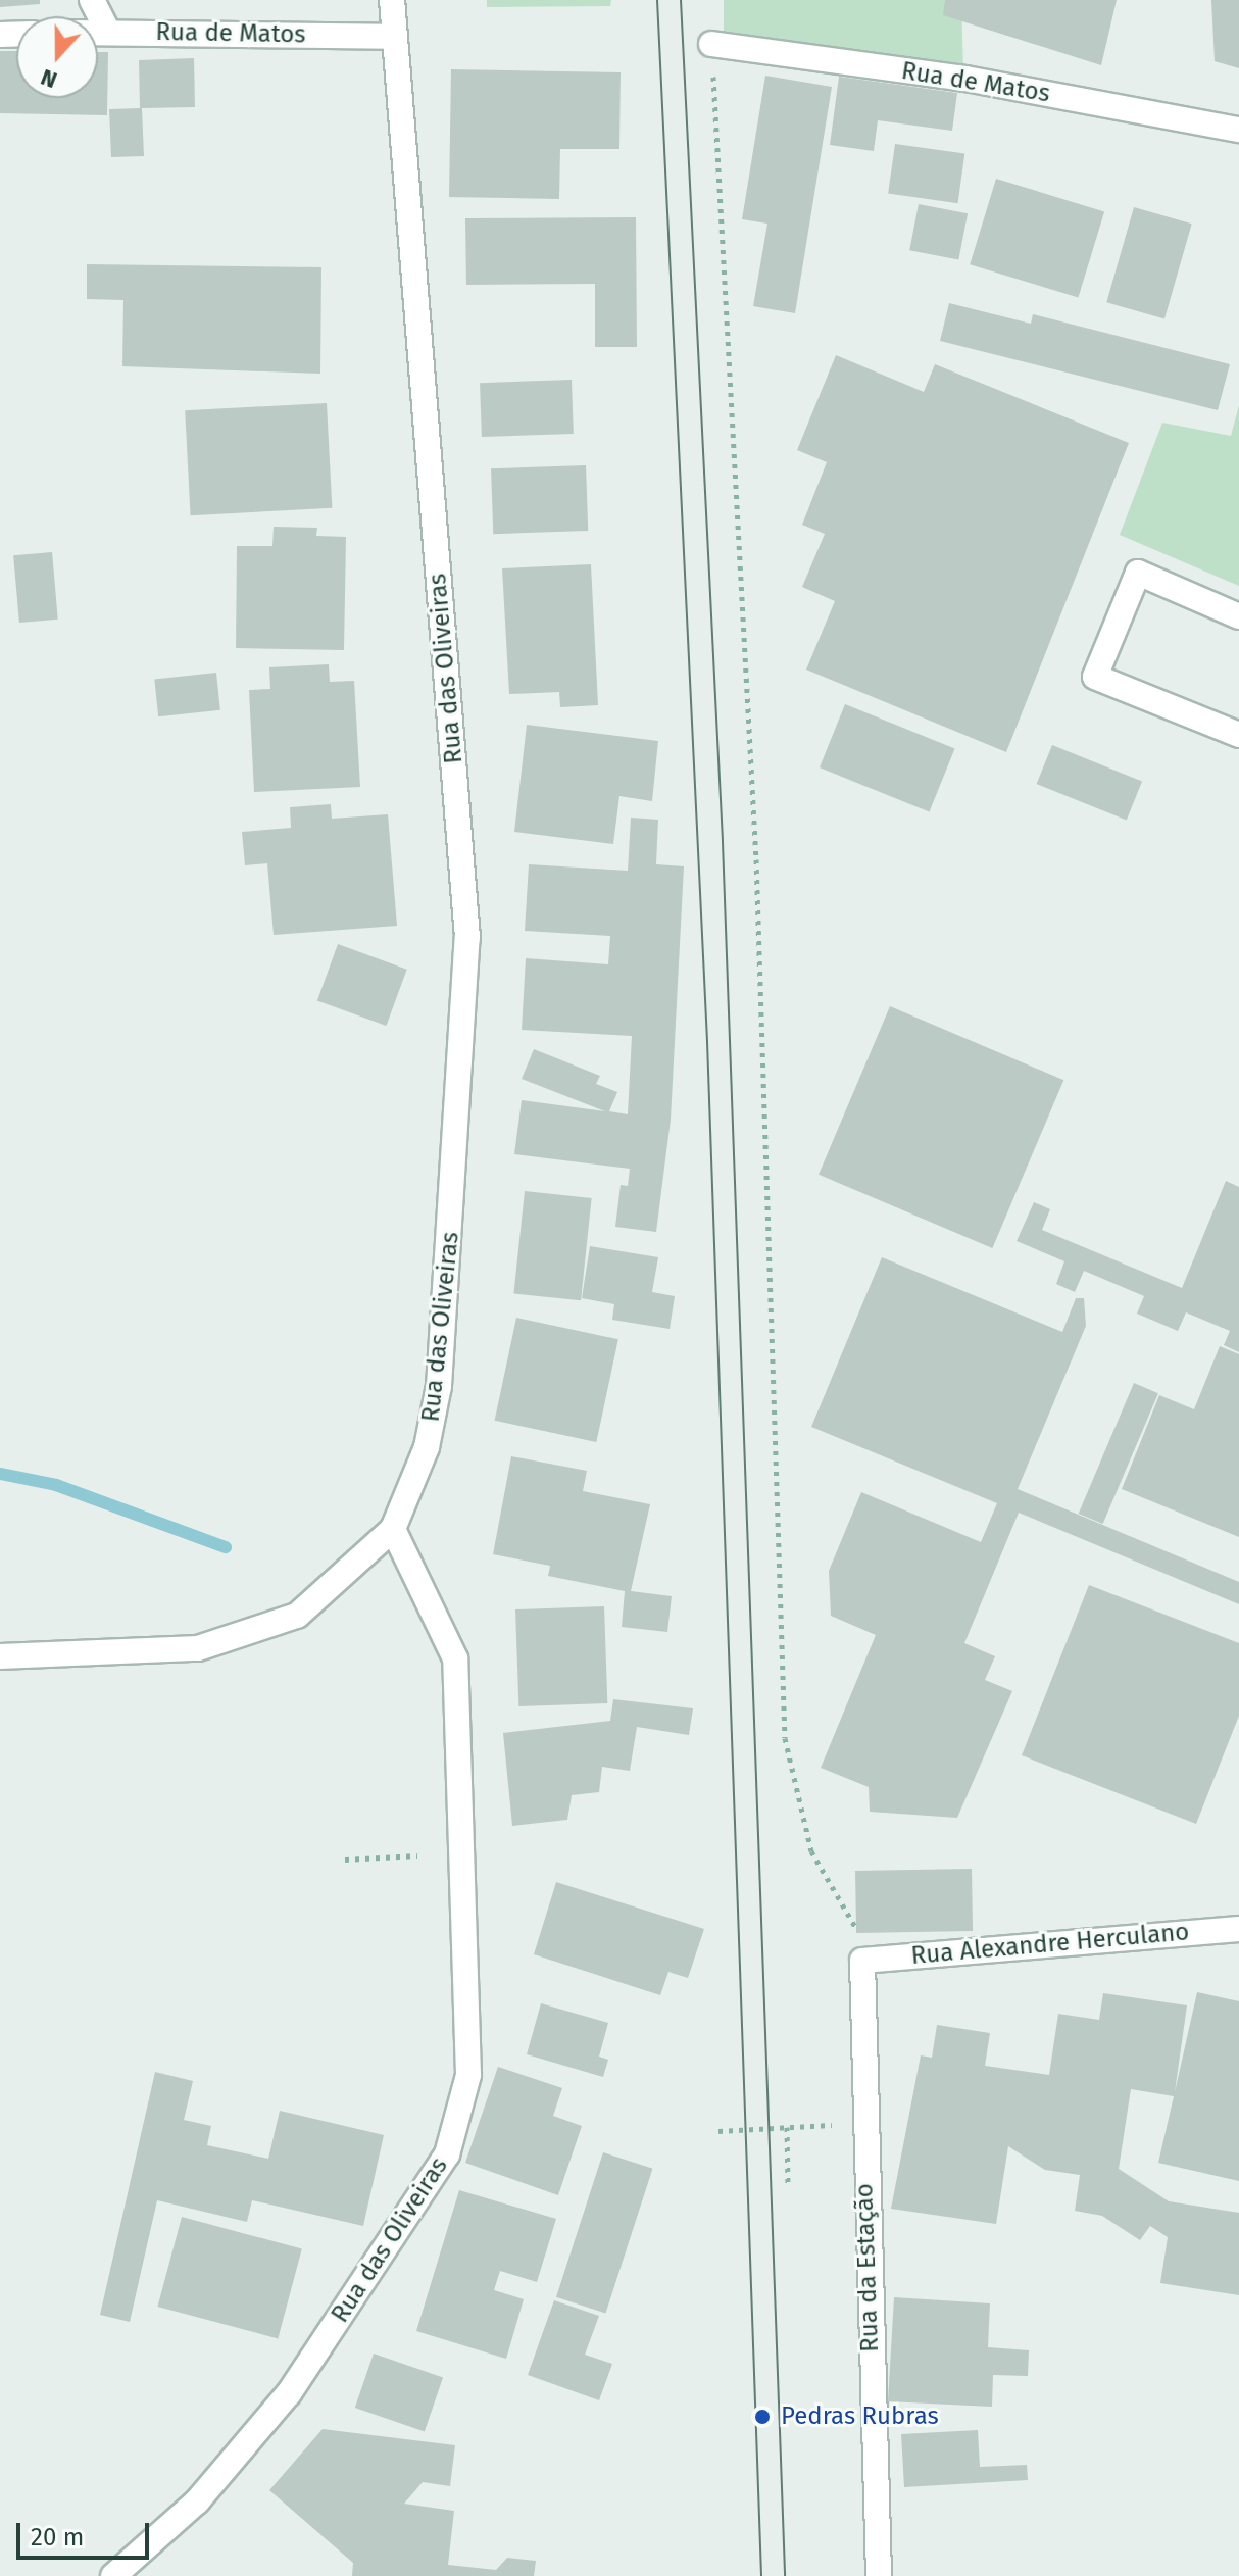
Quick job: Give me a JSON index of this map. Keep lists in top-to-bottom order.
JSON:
{
  "streets": {
    "street": [
      "Rua de Matos",
      "Rua das Oliveiras",
      "Rua Alexandre Herculano",
      "Rua da Estação"
    ]
  },
  "crossings": [
    ["Rua de Matos", "Rua das Oliveiras"],
    ["Rua Alexandre Herculano", "Rua da Estação"]
  ],
  "places": ["Pedras Rubras"],
  "scale_bar": "20 m",
  "north": "bottom"
}
